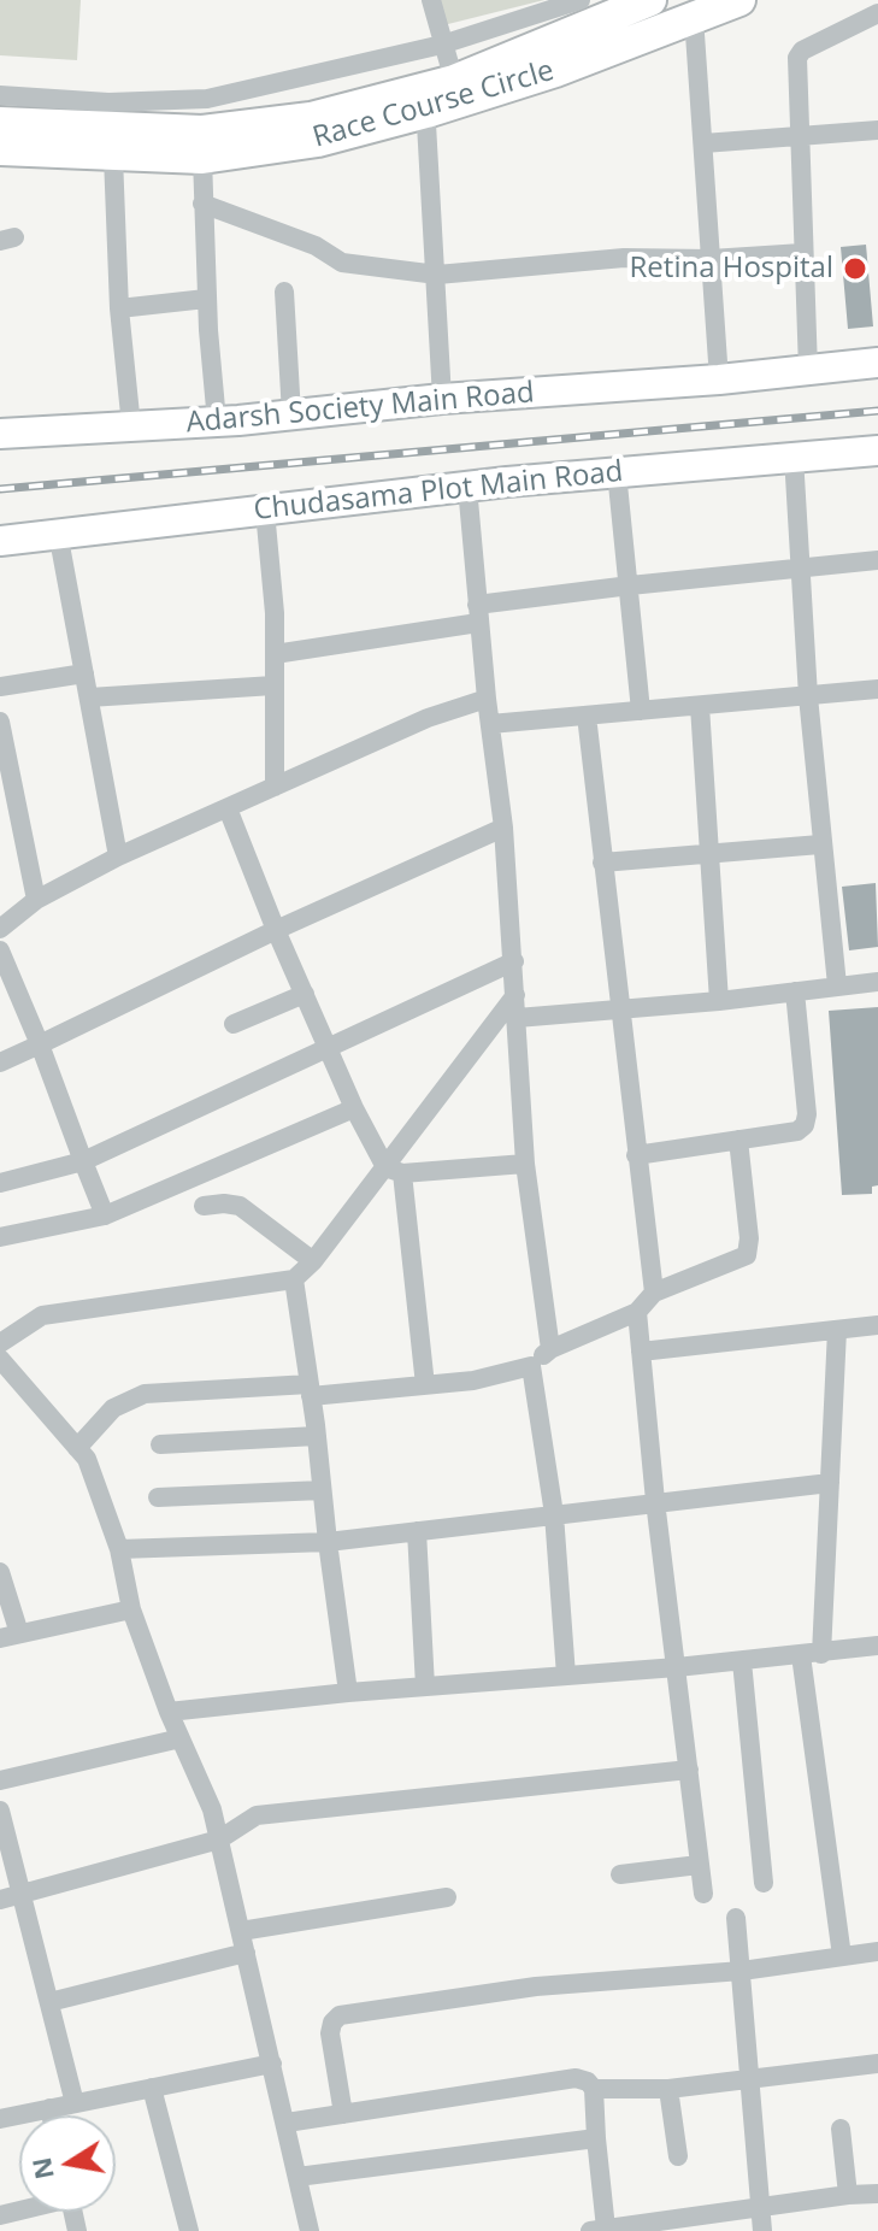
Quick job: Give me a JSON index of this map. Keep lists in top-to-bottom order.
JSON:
{
  "streets": {
    "main road": ["Race Course Circle"],
    "street": ["Adarsh Society Main Road", "Chudasama Plot Main Road"]
  },
  "places": ["Retina Hospital"],
  "north": "left"
}
